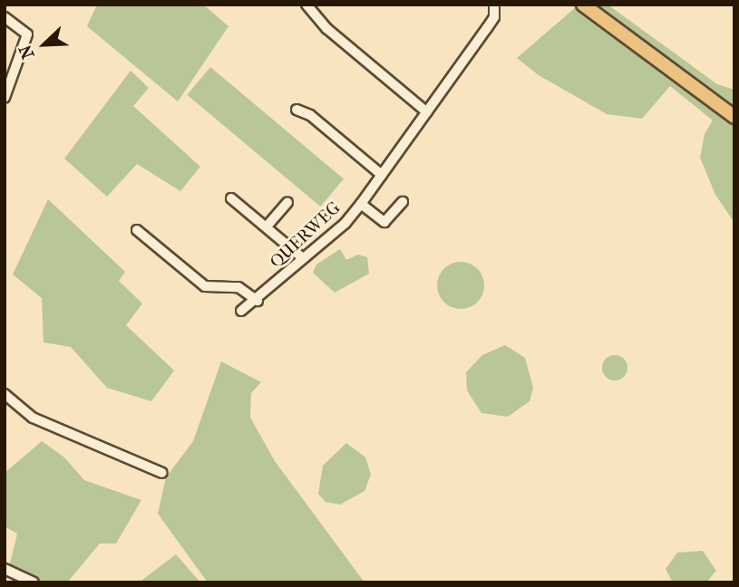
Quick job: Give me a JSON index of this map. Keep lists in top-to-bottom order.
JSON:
{
  "streets": {
    "street": ["QUERWEG"]
  },
  "north": "bottom left"
}
